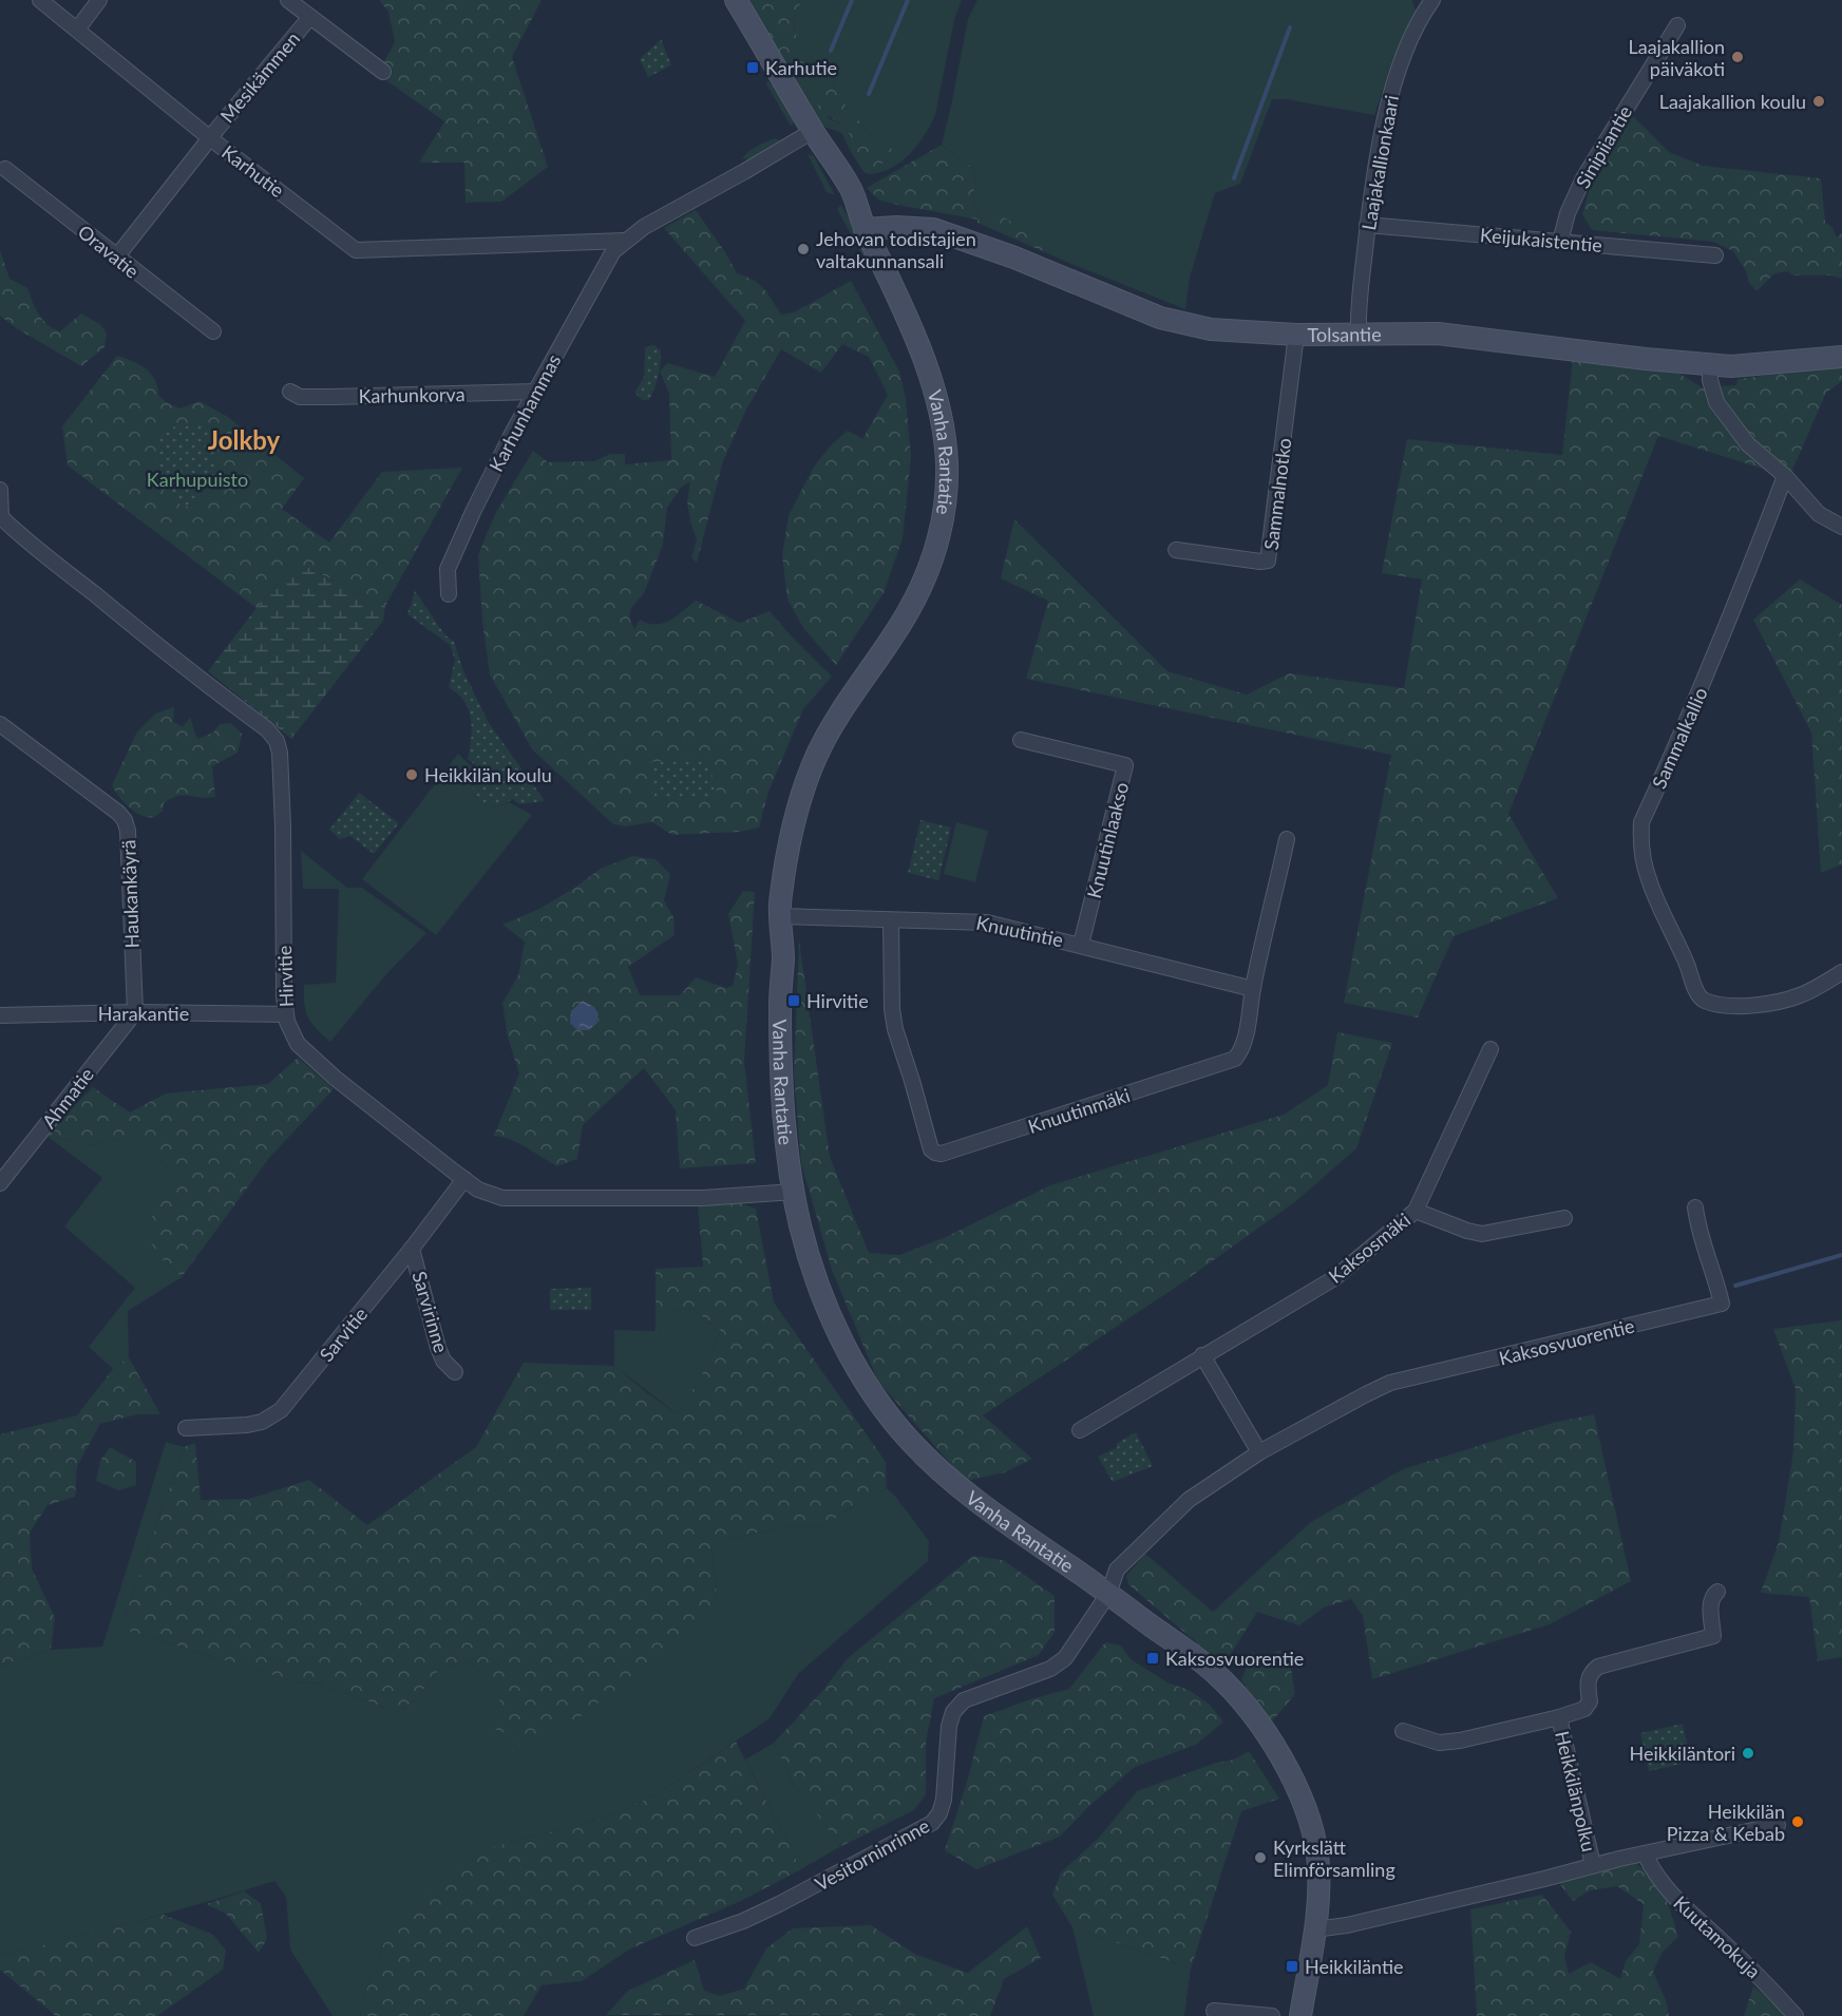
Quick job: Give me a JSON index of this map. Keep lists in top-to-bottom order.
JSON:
{
  "streets": {
    "main road": ["Tolsantie", "Vanha Rantatie"],
    "street": [
      "Mesikämmen",
      "Sinipiiantie",
      "Laajakallionkaari",
      "Karhutie",
      "Keijukaistentie",
      "Oravatie",
      "Karhunkorva",
      "Karhunhammas",
      "Sammalnotko",
      "Sammalkallio",
      "Knuutinlaakso",
      "Haukankäyrä",
      "Knuutintie",
      "Hirvitie",
      "Harakantie",
      "Ahmatie",
      "Knuutinmäki",
      "Kaksosmäki",
      "Sarvirinne",
      "Sarvitie",
      "Kaksosvuorentie",
      "Heikkilänpolku",
      "Vesitorninrinne",
      "Kuutamokuja"
    ]
  },
  "crossings": [
    ["Mesikämmen", "Karhutie"],
    ["Mesikämmen", "Oravatie"],
    ["Sinipiiantie", "Keijukaistentie"],
    ["Laajakallionkaari", "Keijukaistentie"],
    ["Laajakallionkaari", "Tolsantie"],
    ["Karhutie", "Karhunhammas"],
    ["Tolsantie", "Vanha Rantatie"],
    ["Tolsantie", "Sammalnotko"],
    ["Karhunkorva", "Karhunhammas"],
    ["Vanha Rantatie", "Knuutintie"],
    ["Vanha Rantatie", "Hirvitie"],
    ["Vanha Rantatie", "Kaksosvuorentie"],
    ["Vanha Rantatie", "Vesitorninrinne"],
    ["Knuutinlaakso", "Knuutintie"],
    ["Haukankäyrä", "Harakantie"],
    ["Haukankäyrä", "Ahmatie"],
    ["Knuutintie", "Knuutinmäki"],
    ["Hirvitie", "Harakantie"],
    ["Hirvitie", "Sarvitie"],
    ["Harakantie", "Ahmatie"],
    ["Sarvirinne", "Sarvitie"],
    ["Kaksosvuorentie", "Vesitorninrinne"]
  ],
  "districts": ["Jolkby"],
  "parks": ["Karhupuisto"],
  "places": {
    "other": [
      "Laajakallion päiväkoti",
      "Laajakallion koulu",
      "Jehovan todistajien valtakunnansali",
      "Heikkilän koulu",
      "Heikkiläntori",
      "Heikkilän Pizza & Kebab",
      "Kyrkslätt Elimförsamling"
    ],
    "transit": [
      "Karhutie",
      "Hirvitie",
      "Kaksosvuorentie",
      "Heikkiläntie"
    ]
  }
}
